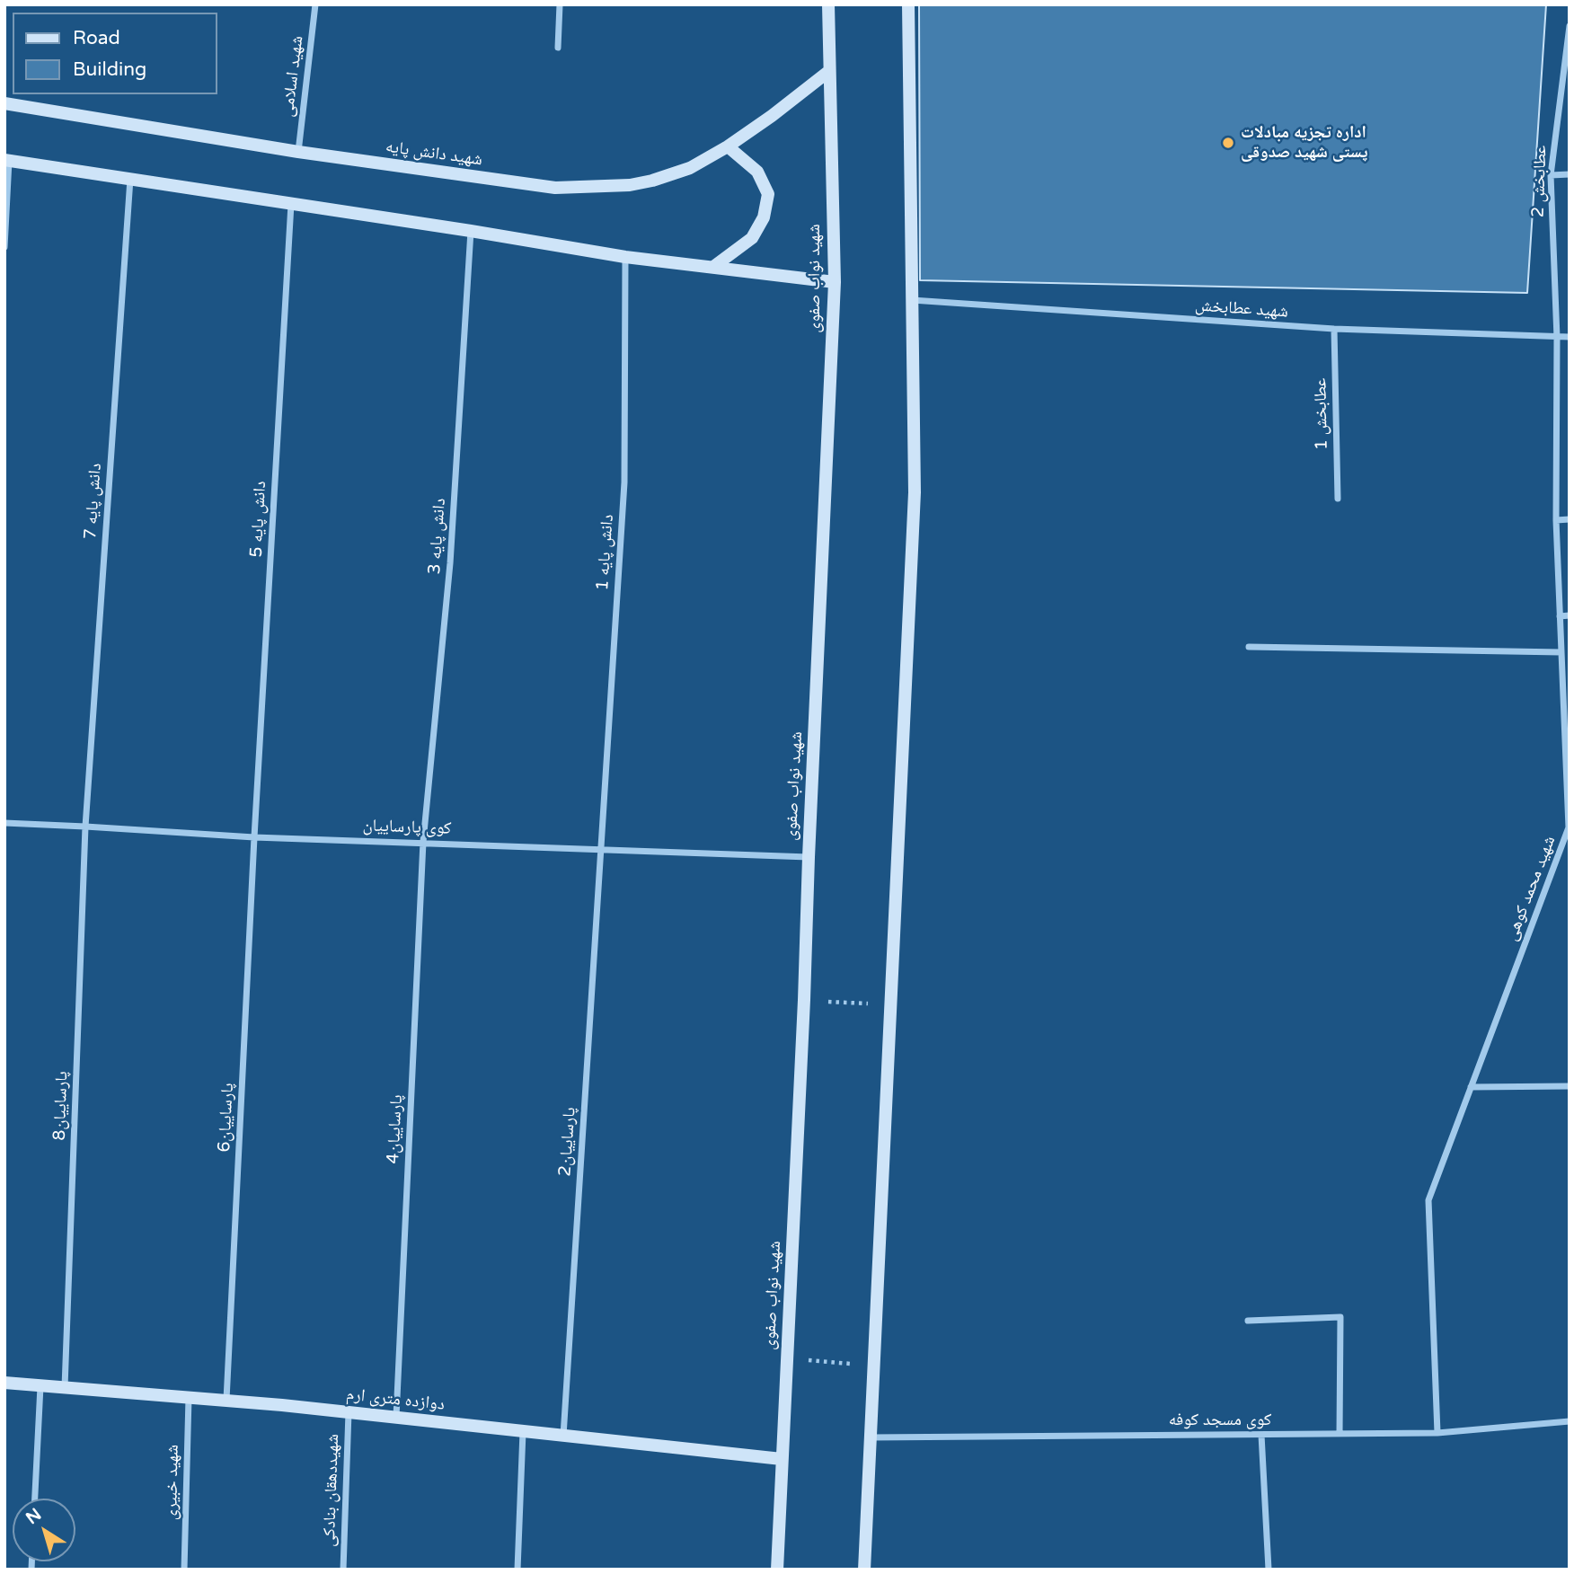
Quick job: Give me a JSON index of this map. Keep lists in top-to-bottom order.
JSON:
{
  "streets": {
    "main road": ["شهید دانش پایه", "شهید نواب صفوی", "دوازده متری ارم"],
    "street": [
      "شهید اسلامی",
      "عطابخش 2",
      "شهید عطابخش",
      "عطابخش 1",
      "دانش پایه 7",
      "دانش پایه 5",
      "دانش پایه 3",
      "دانش پایه 1",
      "کوی پارساییان",
      "شهید محمد کوهی",
      "پارساییان8",
      "پارساییان6",
      "پارساییان4",
      "پارساییان2",
      "کوی مسجد کوفه",
      "شهید خبیری",
      "شهیددهقان بنادکی"
    ]
  },
  "crossings": [
    ["شهید اسلامی", "شهید دانش پایه"],
    ["شهید دانش پایه", "شهید نواب صفوی"],
    ["عطابخش 2", "شهید عطابخش"],
    ["عطابخش 2", "شهید محمد کوهی"],
    ["شهید نواب صفوی", "کوی پارساییان"],
    ["شهید نواب صفوی", "دوازده متری ارم"],
    ["شهید عطابخش", "عطابخش 1"],
    ["شهید عطابخش", "شهید محمد کوهی"],
    ["دانش پایه 7", "کوی پارساییان"],
    ["دانش پایه 7", "پارساییان8"],
    ["دانش پایه 5", "کوی پارساییان"],
    ["دانش پایه 5", "پارساییان6"],
    ["دانش پایه 3", "کوی پارساییان"],
    ["دانش پایه 3", "پارساییان4"],
    ["دانش پایه 1", "کوی پارساییان"],
    ["دانش پایه 1", "پارساییان2"],
    ["کوی پارساییان", "پارساییان8"],
    ["کوی پارساییان", "پارساییان6"],
    ["کوی پارساییان", "پارساییان4"],
    ["کوی پارساییان", "پارساییان2"],
    ["شهید محمد کوهی", "کوی مسجد کوفه"],
    ["پارساییان8", "دوازده متری ارم"],
    ["پارساییان6", "دوازده متری ارم"],
    ["پارساییان4", "دوازده متری ارم"],
    ["پارساییان2", "دوازده متری ارم"],
    ["دوازده متری ارم", "شهید خبیری"],
    ["دوازده متری ارم", "شهیددهقان بنادکی"]
  ],
  "places": ["اداره تجزیه مبادلات پستی شهید صدوقی"],
  "legend": ["Road", "Building"],
  "north": "top left"
}
